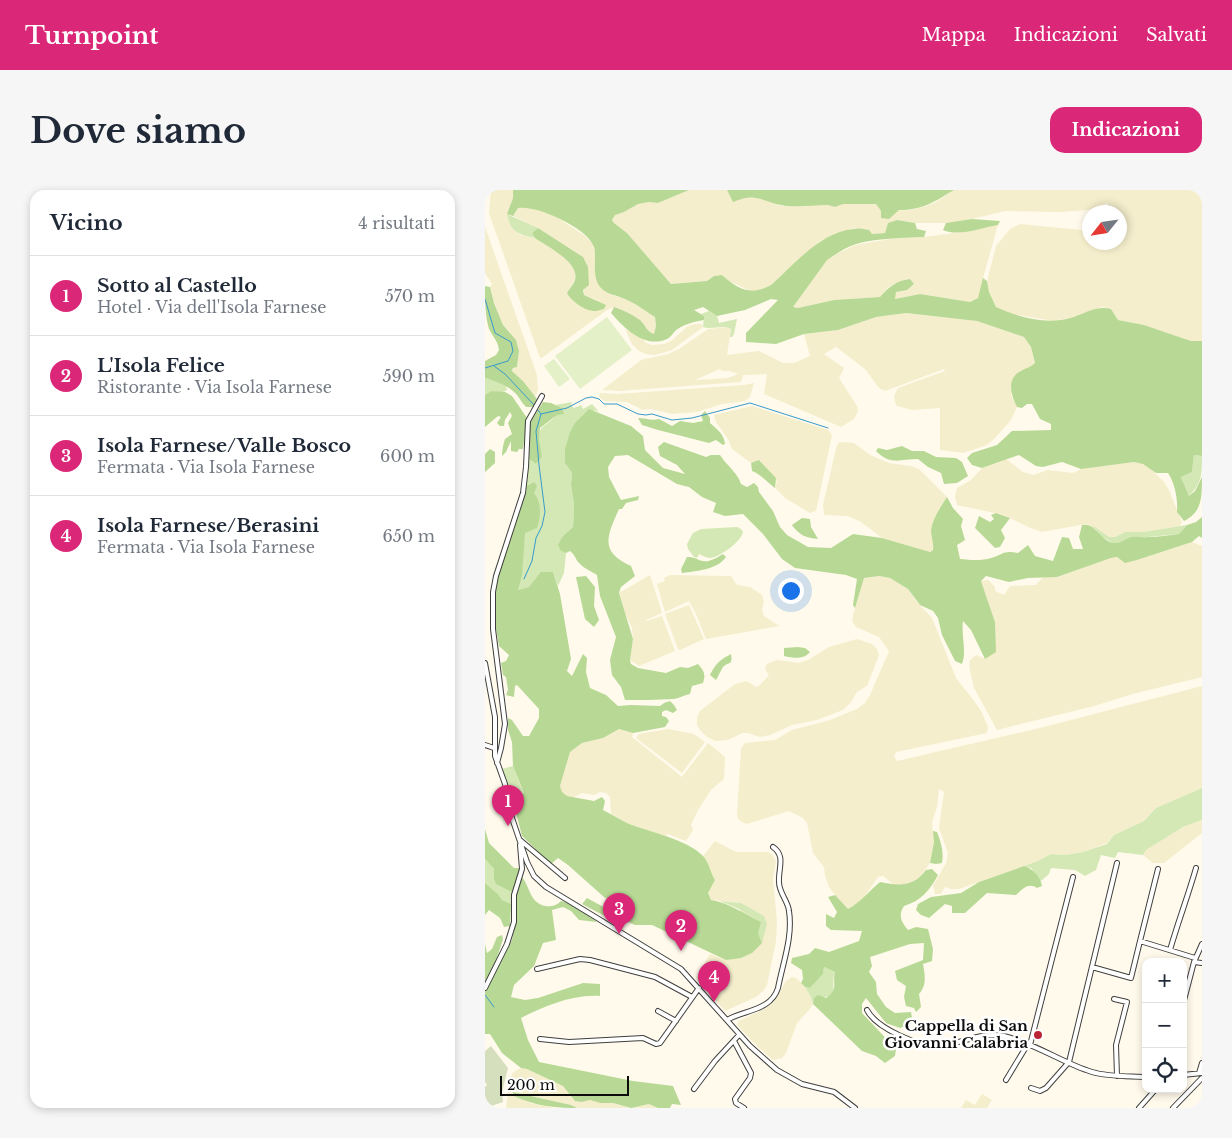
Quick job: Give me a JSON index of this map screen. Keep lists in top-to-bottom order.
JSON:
{
  "places": ["Cappella di San Giovanni Calabria"],
  "scale_bar": "200 m",
  "north": "bottom left",
  "page": {
    "header": "Turnpoint",
    "nav": ["Mappa", "Indicazioni", "Salvati"],
    "buttons": "Indicazioni",
    "title": "Dove siamo",
    "heading": ["Vicino", "4 risultati"],
    "list": [
      {
        "mark": "1",
        "name": "Sotto al Castello",
        "note": "Hotel · Via dell'Isola Farnese",
        "value": "570 m"
      },
      {
        "mark": "2",
        "name": "L'Isola Felice",
        "note": "Ristorante · Via Isola Farnese",
        "value": "590 m"
      },
      {
        "mark": "3",
        "name": "Isola Farnese/Valle Bosco",
        "note": "Fermata · Via Isola Farnese",
        "value": "600 m"
      },
      {
        "mark": "4",
        "name": "Isola Farnese/Berasini",
        "note": "Fermata · Via Isola Farnese",
        "value": "650 m"
      }
    ],
    "pins": [
      "1",
      "3",
      "2",
      "4"
    ],
    "map_buttons": ["+", "−"],
    "scale": "200 m"
  }
}
